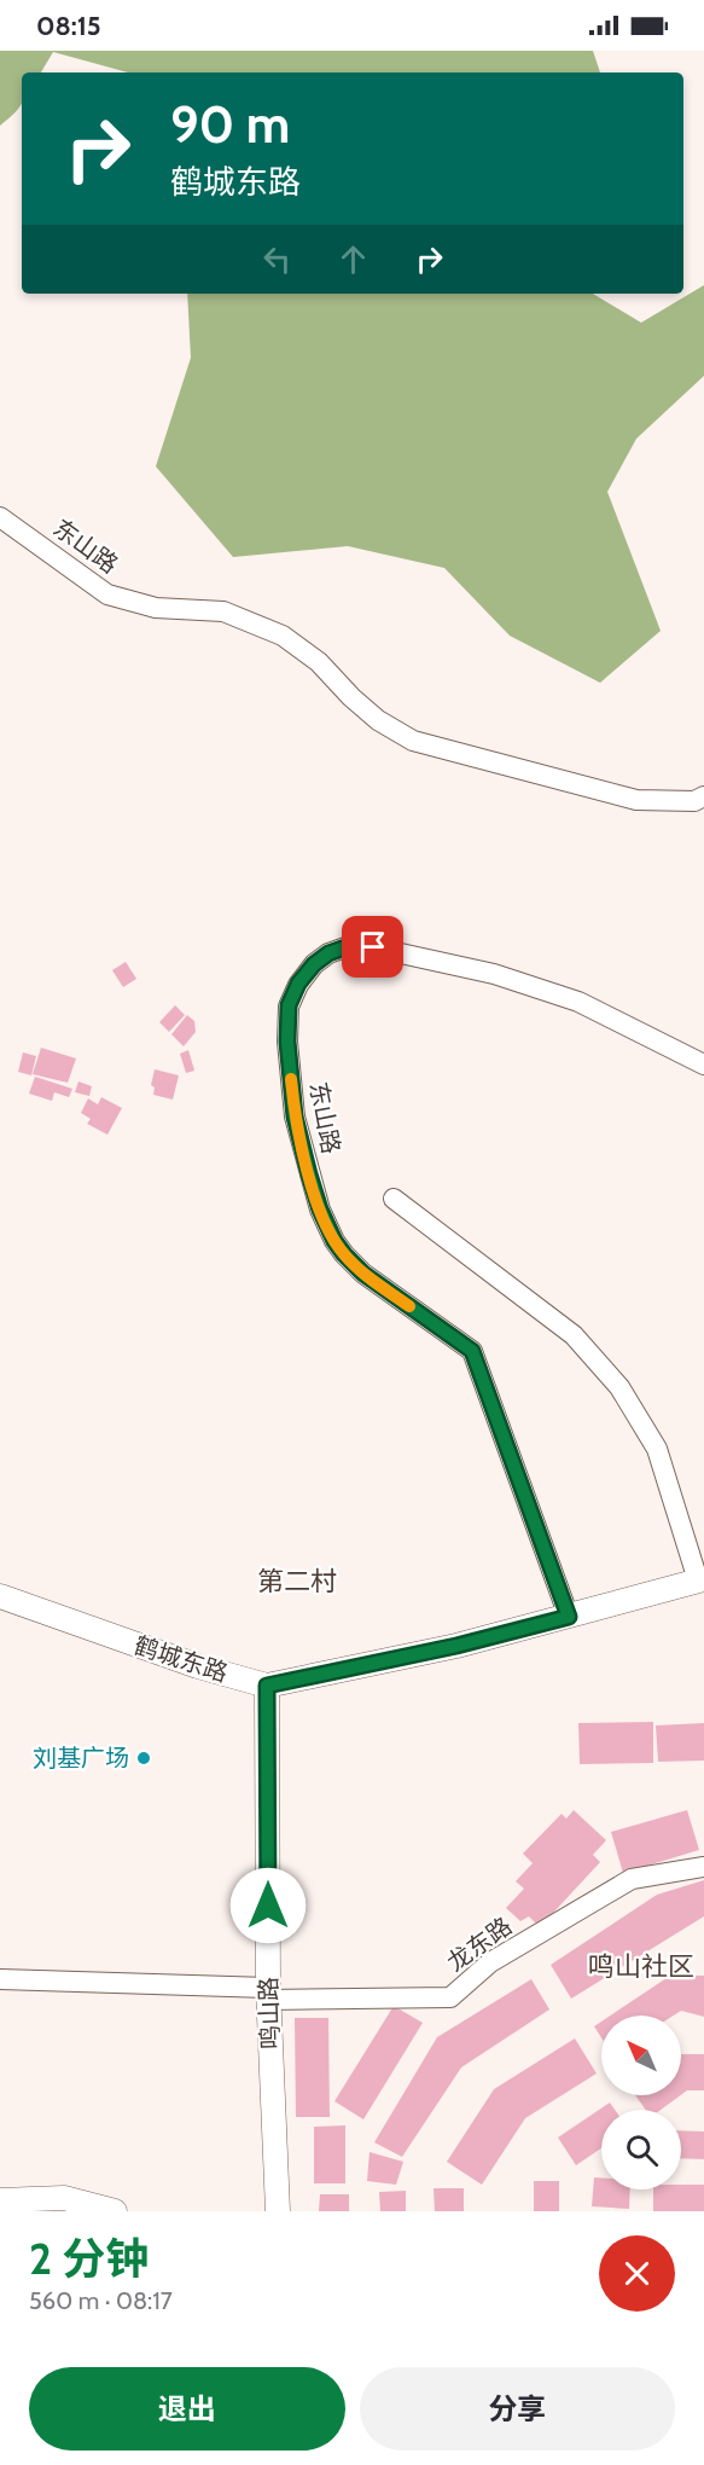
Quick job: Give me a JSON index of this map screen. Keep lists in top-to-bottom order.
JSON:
{
  "streets": {
    "street": [
      "东山路",
      "鹤城东路",
      "龙东路",
      "鸣山路"
    ]
  },
  "crossings": [
    ["东山路", "鹤城东路"],
    ["鹤城东路", "鸣山路"],
    ["龙东路", "鸣山路"]
  ],
  "districts": ["第二村", "鸣山社区"],
  "places": ["刘基广场"],
  "north": "top left",
  "page": {
    "status": "08:15",
    "turn": ["90 m", "鹤城东路"],
    "heading": ["2 分钟", "560 m · 08:17"],
    "buttons": ["退出", "分享"]
  }
}
